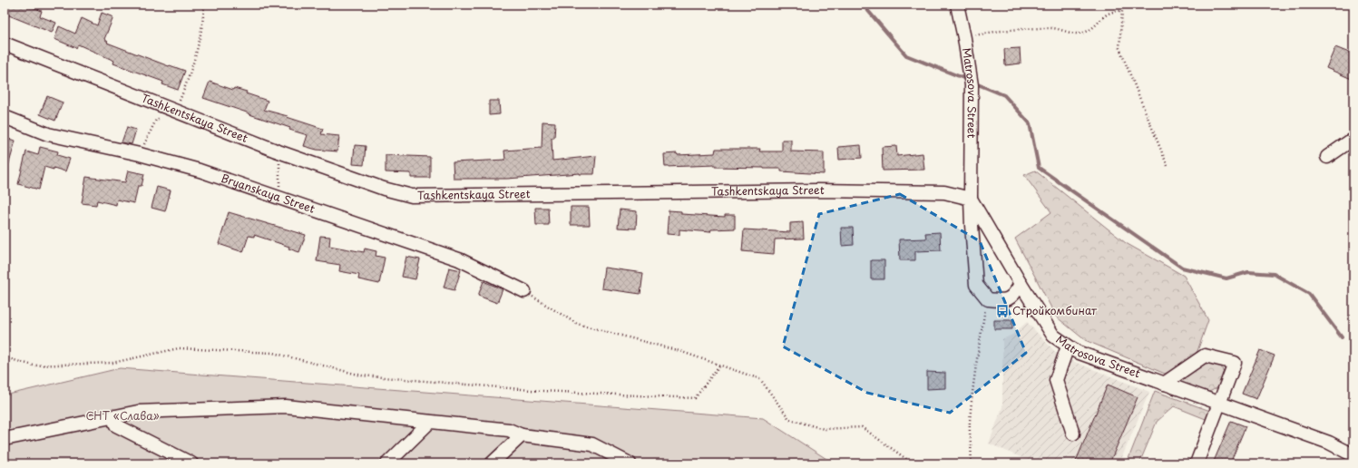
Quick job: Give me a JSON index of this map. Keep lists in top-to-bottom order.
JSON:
{
  "streets": {
    "street": ["Matrosova Street", "Tashkentskaya Street", "Bryanskaya Street"]
  },
  "crossings": [
    ["Matrosova Street", "Tashkentskaya Street"]
  ],
  "parks": ["СНТ «Слава»"],
  "places": {
    "bus stop": ["Стройкомбинат"]
  }
}
